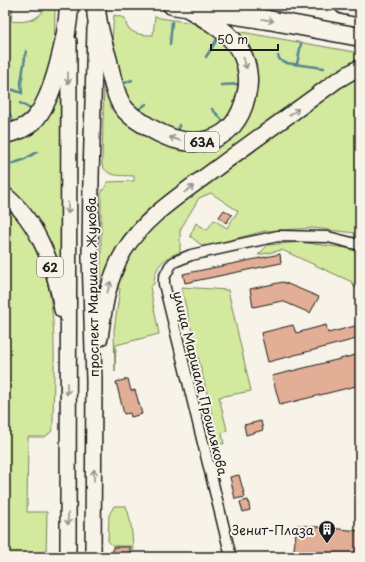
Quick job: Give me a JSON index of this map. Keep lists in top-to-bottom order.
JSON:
{
  "streets": {
    "highway": ["63A"],
    "main road": ["62", "проспект Маршала Жукова"],
    "street": ["улица Маршала Прошлякова"]
  },
  "crossings": [
    ["63A", "проспект Маршала Жукова"],
    ["62", "проспект Маршала Жукова"]
  ],
  "places": {
    "building": ["Зенит-Плаза"]
  },
  "scale_bar": "50 m"
}
